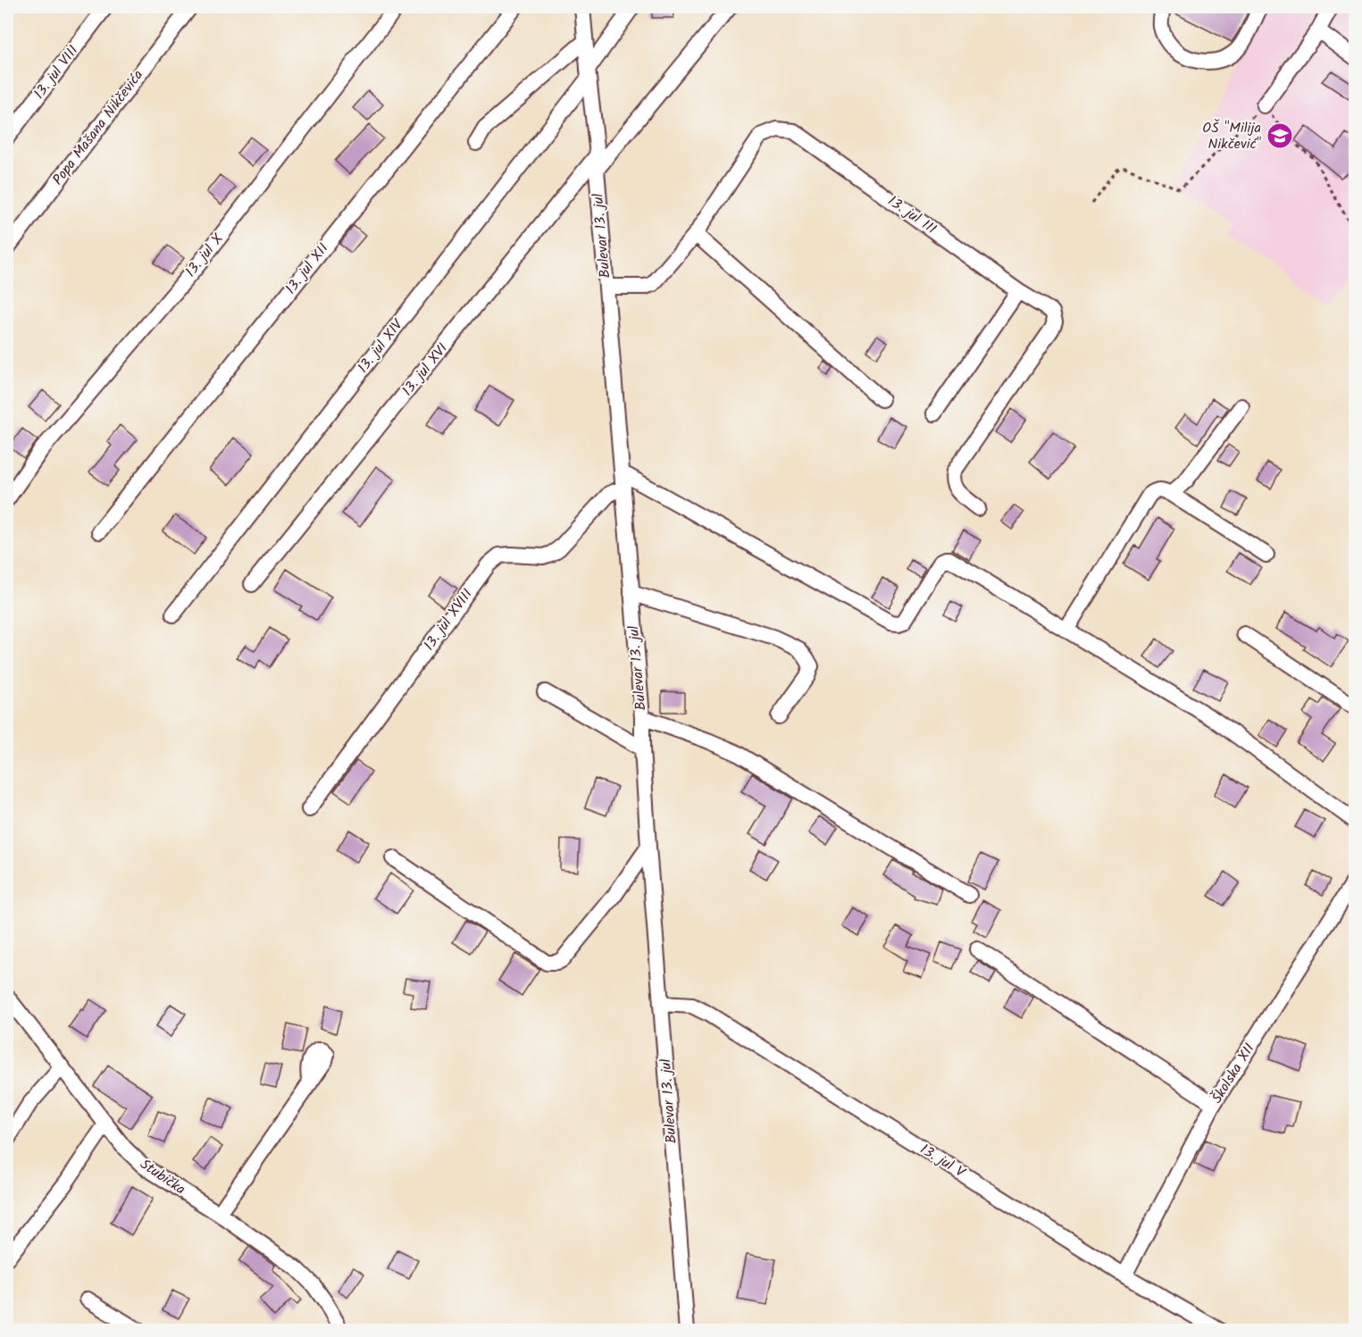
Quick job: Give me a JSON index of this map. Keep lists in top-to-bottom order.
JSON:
{
  "streets": {
    "street": [
      "13. jul VIII",
      "Popa Mašana Nikčevića",
      "13. jul III",
      "Bulevar 13. jul",
      "13. jul X",
      "13. jul XII",
      "13. jul XIV",
      "13. jul XVI",
      "13. jul XVIII",
      "Školska XII",
      "13. jul V",
      "Stubička"
    ]
  },
  "crossings": [
    ["13. jul III", "Bulevar 13. jul"],
    ["Bulevar 13. jul", "13. jul XIV"],
    ["Bulevar 13. jul", "13. jul XVI"],
    ["Bulevar 13. jul", "13. jul XVIII"],
    ["Bulevar 13. jul", "13. jul V"],
    ["Školska XII", "13. jul V"]
  ],
  "places": {
    "school or university": ["OŠ \"Milija Nikčević\""]
  }
}
